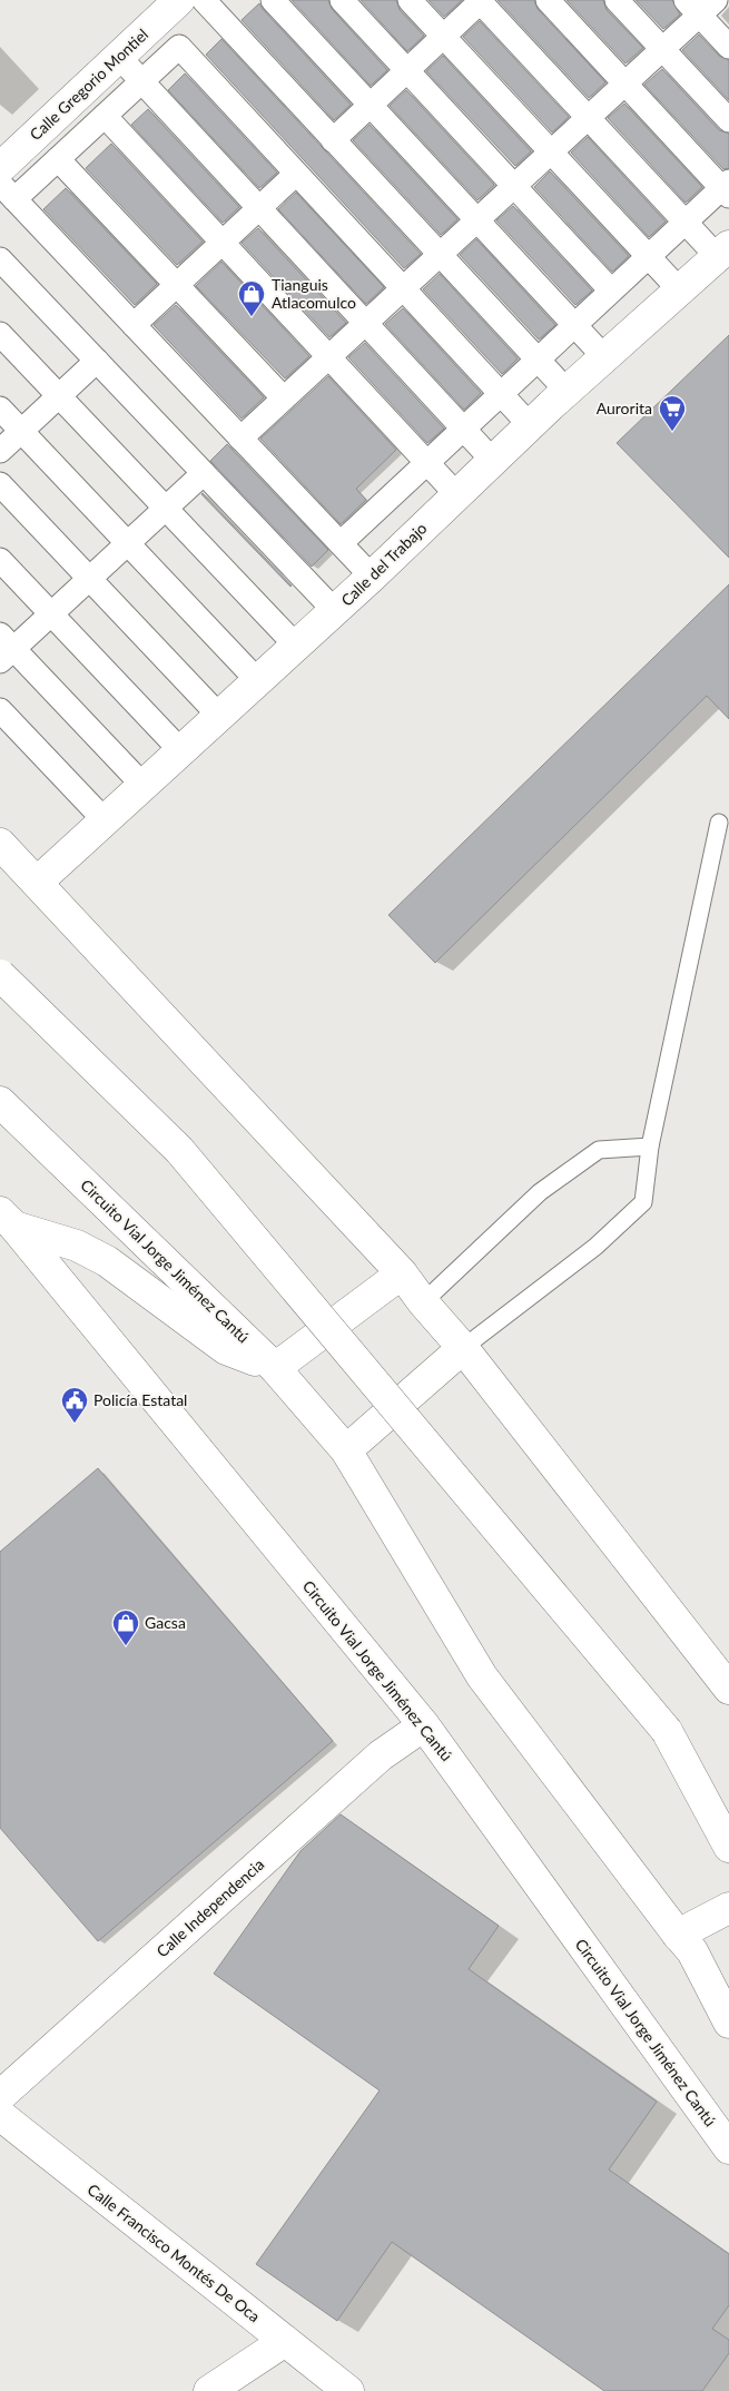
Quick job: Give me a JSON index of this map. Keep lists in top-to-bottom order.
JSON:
{
  "streets": {
    "main road": [
      "Calle Gregorio Montiel",
      "Calle del Trabajo",
      "Circuito Vial Jorge Jiménez Cantú",
      "Calle Independencia",
      "Calle Francisco Montés De Oca"
    ]
  },
  "crossings": [
    ["Circuito Vial Jorge Jiménez Cantú", "Calle Independencia"]
  ],
  "places": {
    "shop": ["Tianguis Atlacomulco", "Gacsa"],
    "supermarket": ["Aurorita"],
    "public building": ["Policía Estatal"]
  }
}
